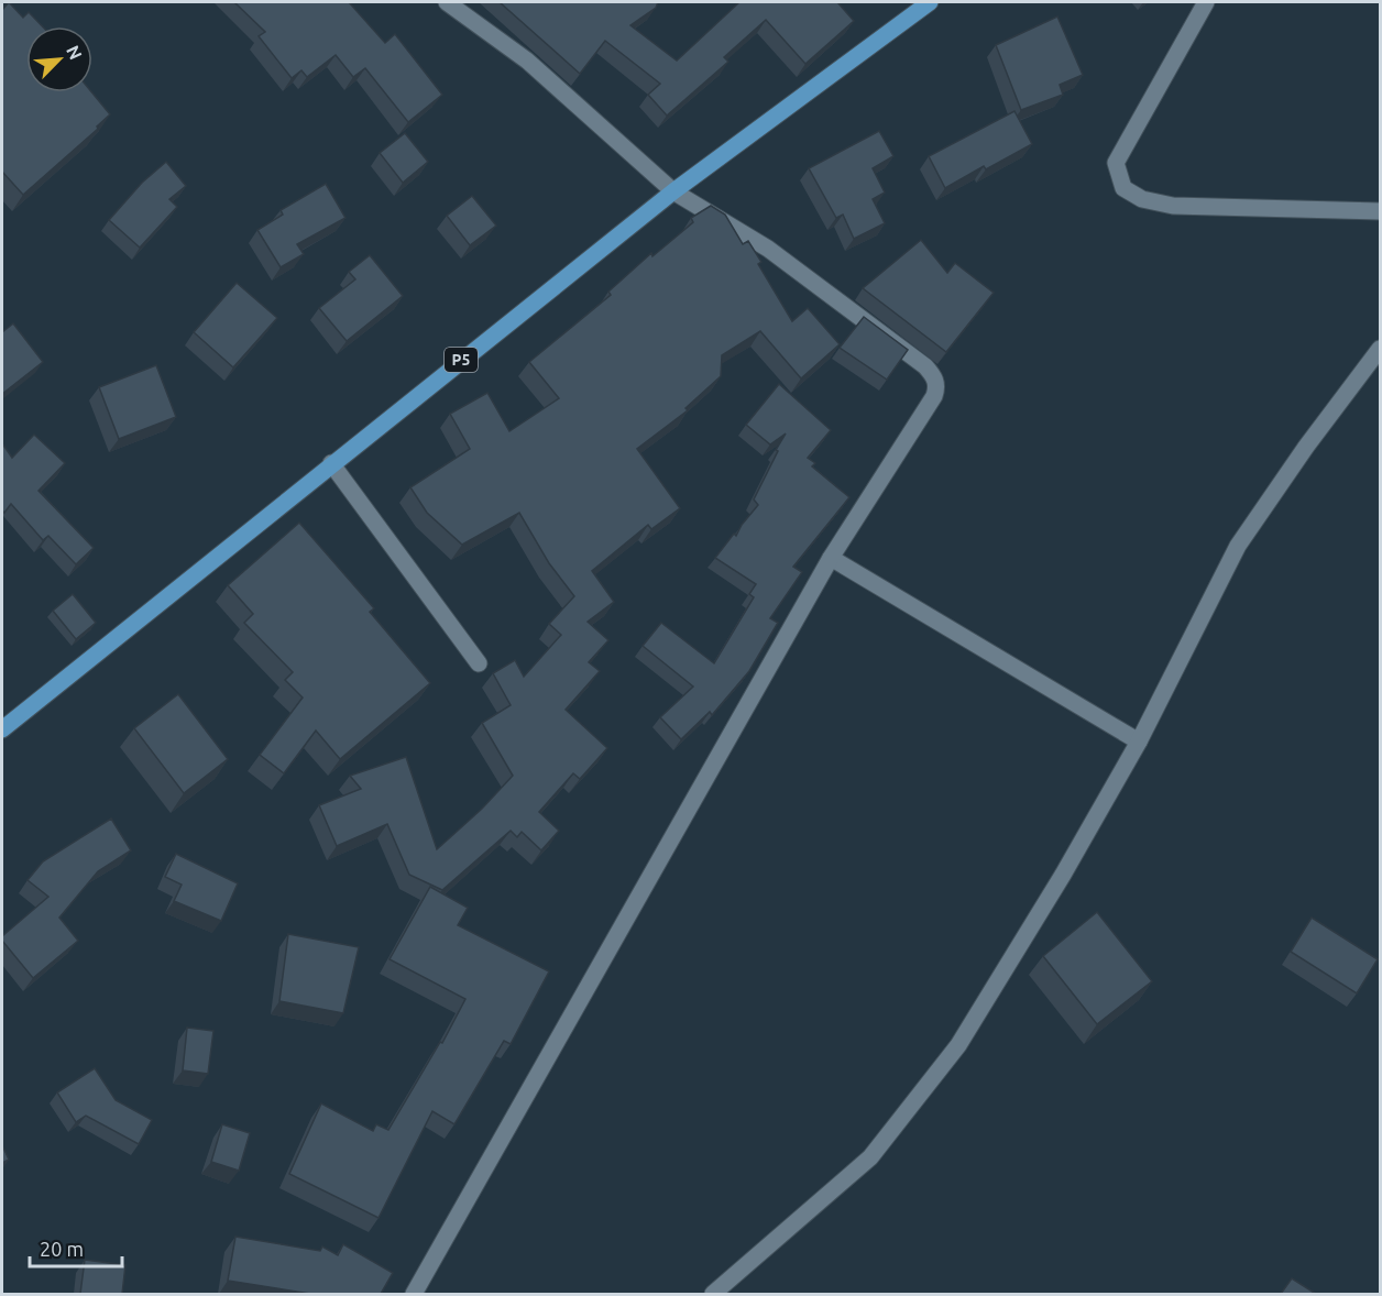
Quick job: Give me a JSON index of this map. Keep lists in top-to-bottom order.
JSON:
{
  "streets": {
    "main road": ["P5"]
  },
  "scale_bar": "20 m",
  "north": "top right"
}
